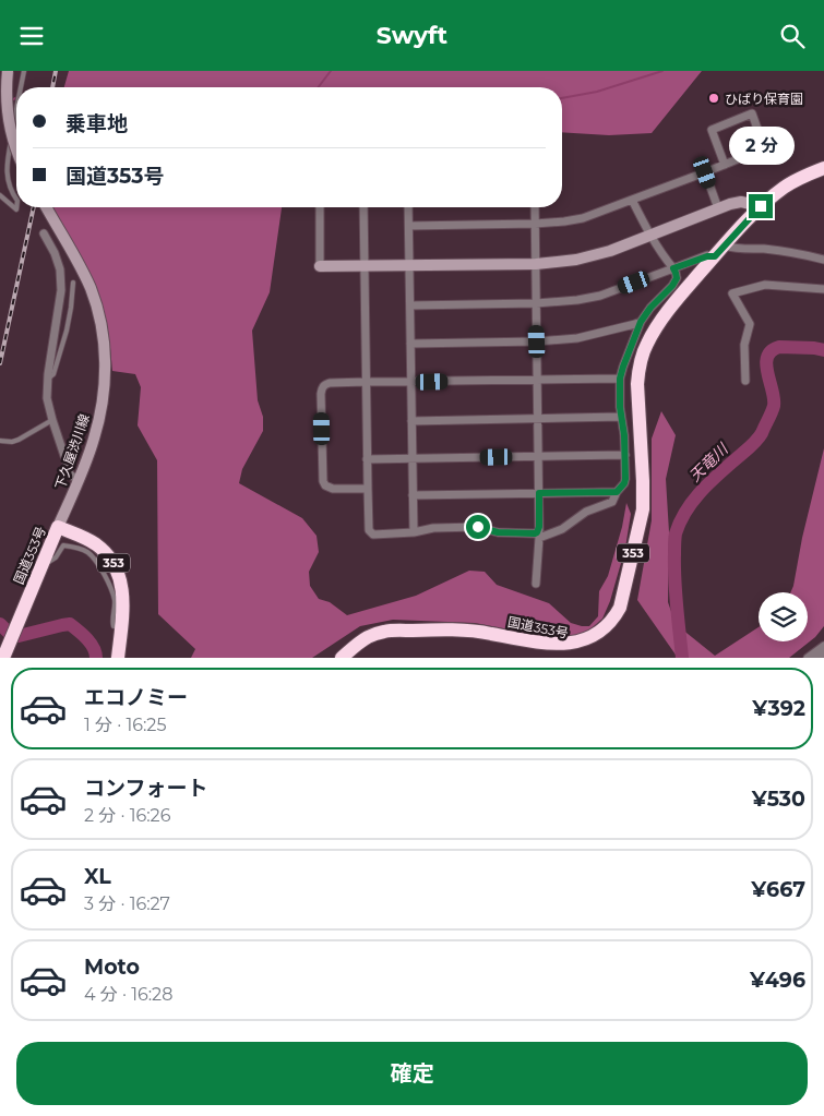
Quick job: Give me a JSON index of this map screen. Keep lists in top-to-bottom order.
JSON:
{
  "streets": {
    "highway": ["353", "国道353号"],
    "street": ["下久屋渋川線"]
  },
  "crossings": [
    ["下久屋渋川線", "国道353号"]
  ],
  "water": ["天竜川"],
  "places": ["ひばり保育園"],
  "page": {
    "header": "Swyft",
    "banner": ["乗車地", "国道353号"],
    "bubble": "2 分",
    "list": [
      {
        "name": "エコノミー",
        "note": "1 分 · 16:25",
        "value": "¥392"
      },
      {
        "name": "コンフォート",
        "note": "2 分 · 16:26",
        "value": "¥530"
      },
      {
        "name": "XL",
        "note": "3 分 · 16:27",
        "value": "¥667"
      },
      {
        "name": "Moto",
        "note": "4 分 · 16:28",
        "value": "¥496"
      }
    ],
    "buttons": "確定"
  }
}
